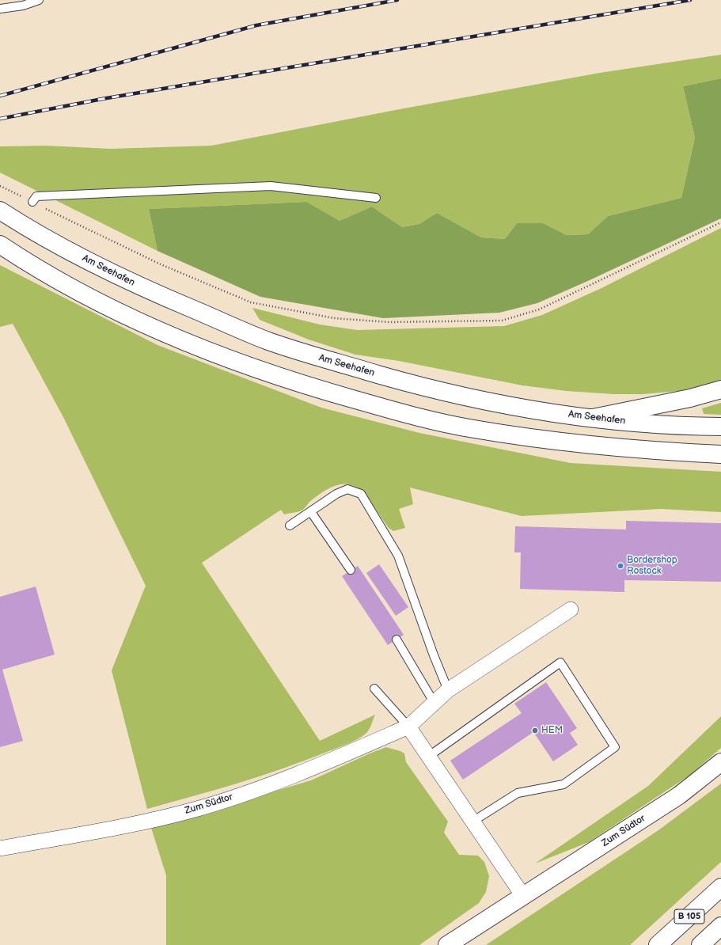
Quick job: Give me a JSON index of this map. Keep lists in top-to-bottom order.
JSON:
{
  "streets": {
    "main road": ["Am Seehafen", "Zum Südtor", "B 105"]
  },
  "places": ["Bordershop Rostock", "HEM"]
}
